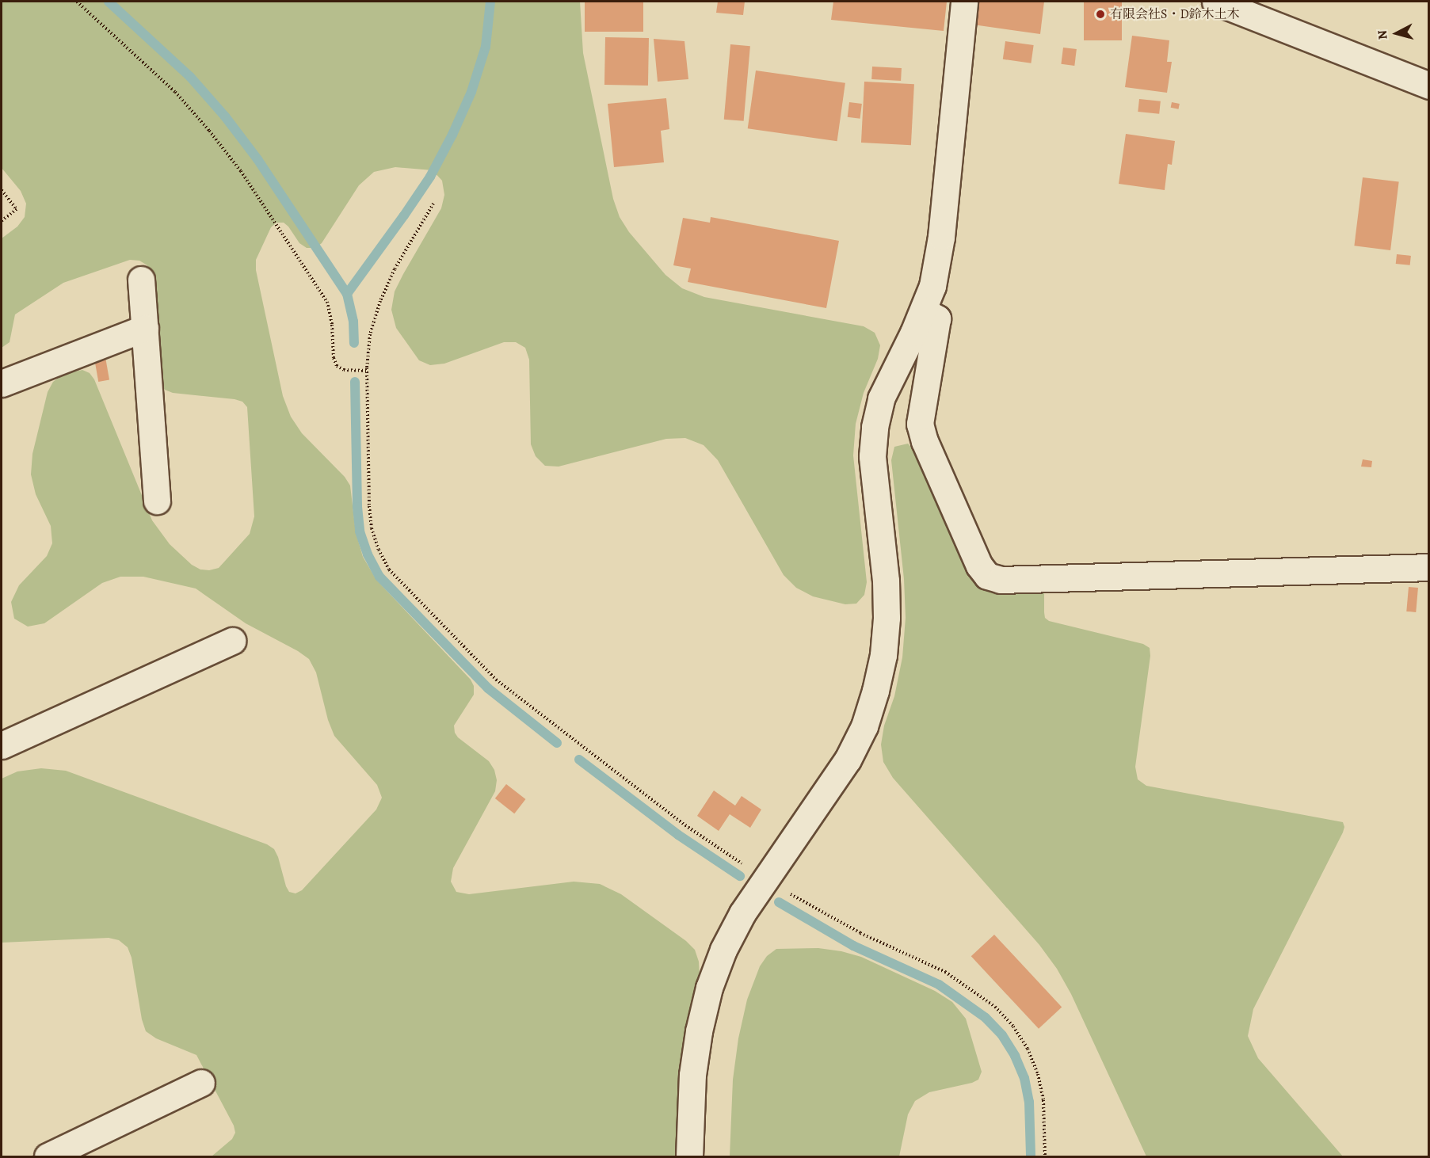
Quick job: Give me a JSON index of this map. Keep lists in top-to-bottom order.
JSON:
{
  "places": ["有限会社S・D鈴木土木"],
  "north": "left"
}
